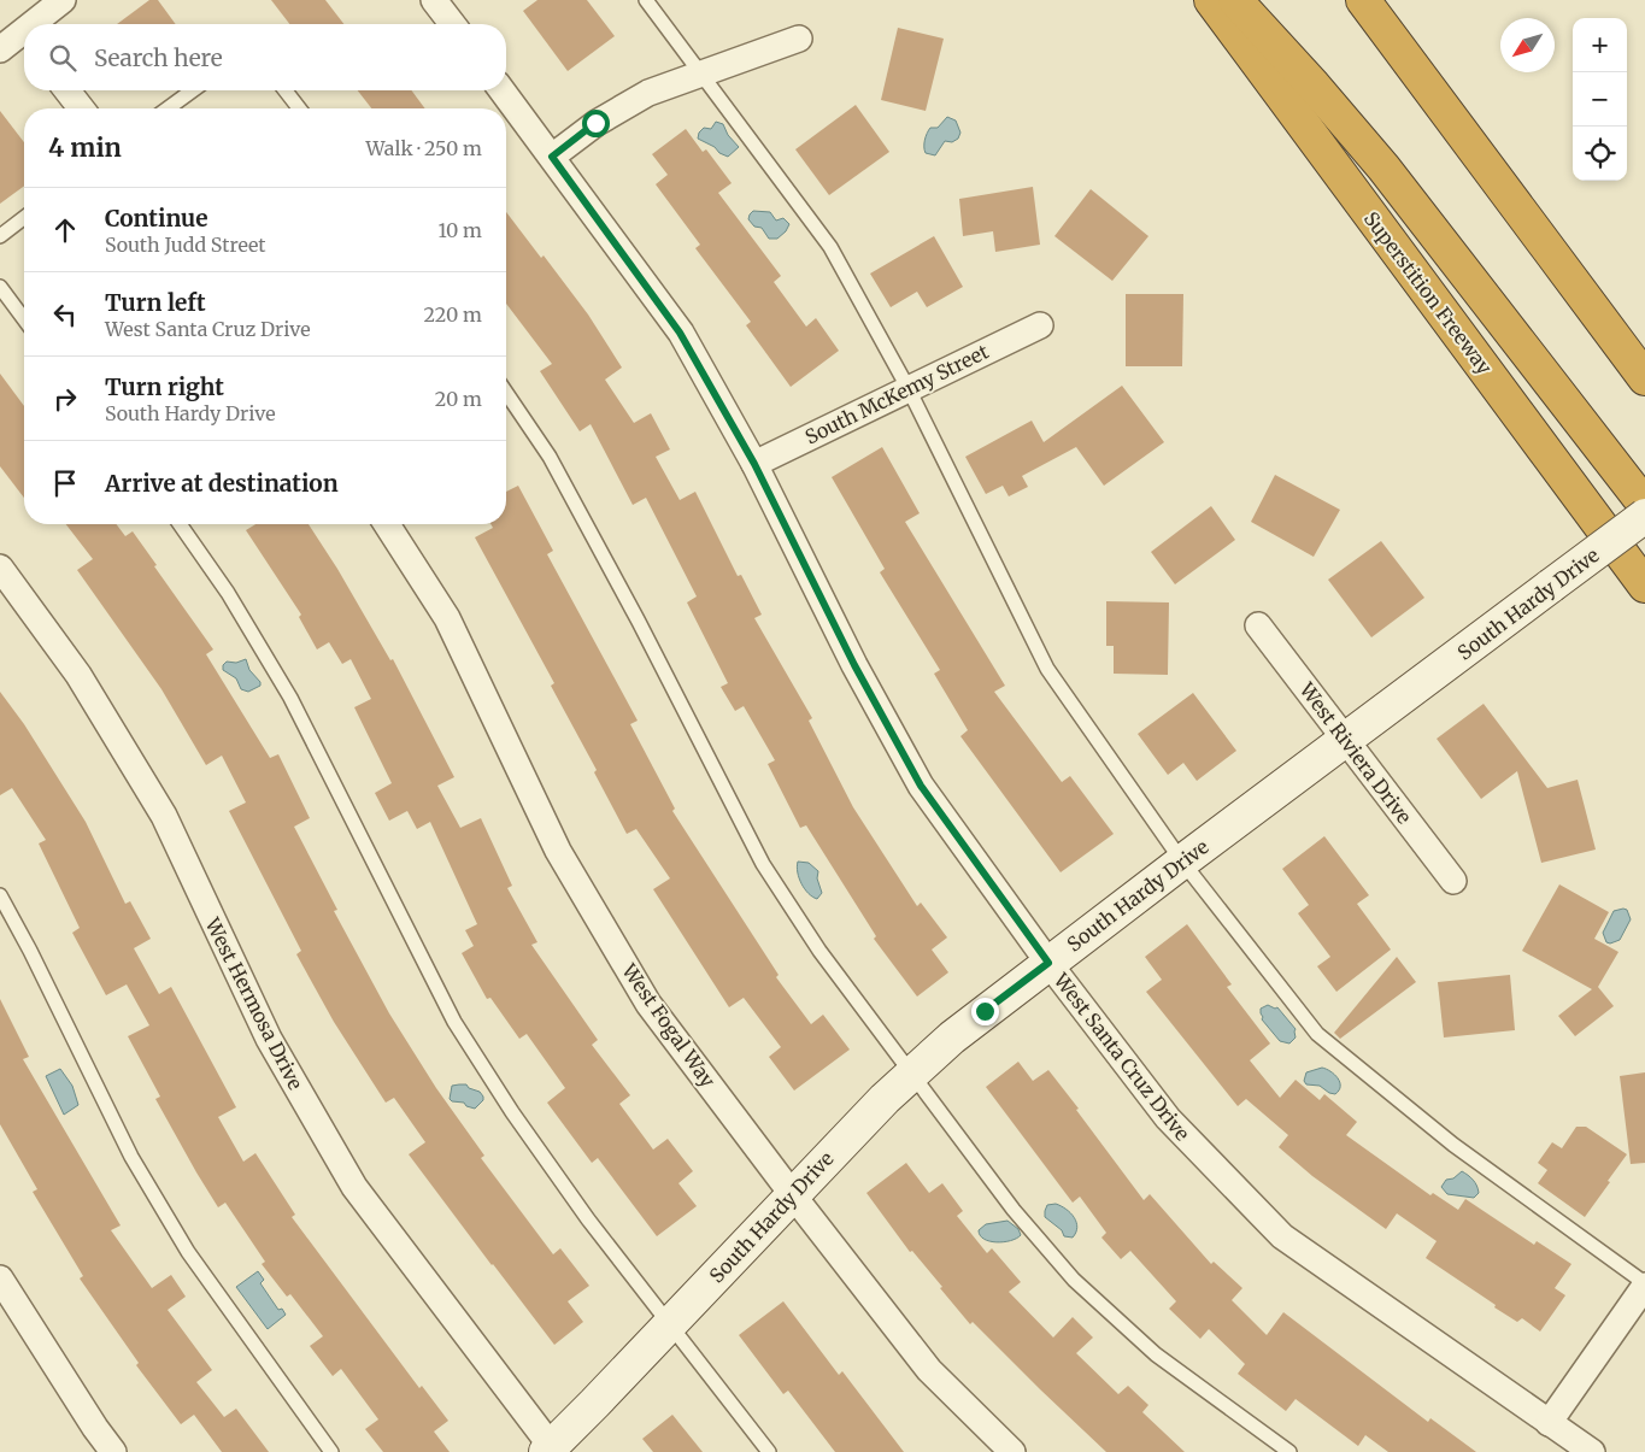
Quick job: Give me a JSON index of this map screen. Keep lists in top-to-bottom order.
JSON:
{
  "streets": {
    "highway": ["Superstition Freeway"],
    "street": [
      "South McKemy Street",
      "South Hardy Drive",
      "West Riviera Drive",
      "West Hermosa Drive",
      "West Fogal Way",
      "West Santa Cruz Drive"
    ]
  },
  "crossings": [
    ["South McKemy Street", "West Santa Cruz Drive"],
    ["South Hardy Drive", "West Riviera Drive"],
    ["South Hardy Drive", "West Hermosa Drive"],
    ["South Hardy Drive", "West Fogal Way"],
    ["South Hardy Drive", "West Santa Cruz Drive"]
  ],
  "north": "bottom left",
  "page": {
    "map_buttons": ["+", "−"],
    "search": "Search here",
    "heading": ["4 min", "Walk · 250 m"],
    "list": [
      ["Continue", "South Judd Street", "10 m"],
      ["Turn left", "West Santa Cruz Drive", "220 m"],
      ["Turn right", "South Hardy Drive", "20 m"],
      "Arrive at destination"
    ]
  }
}
